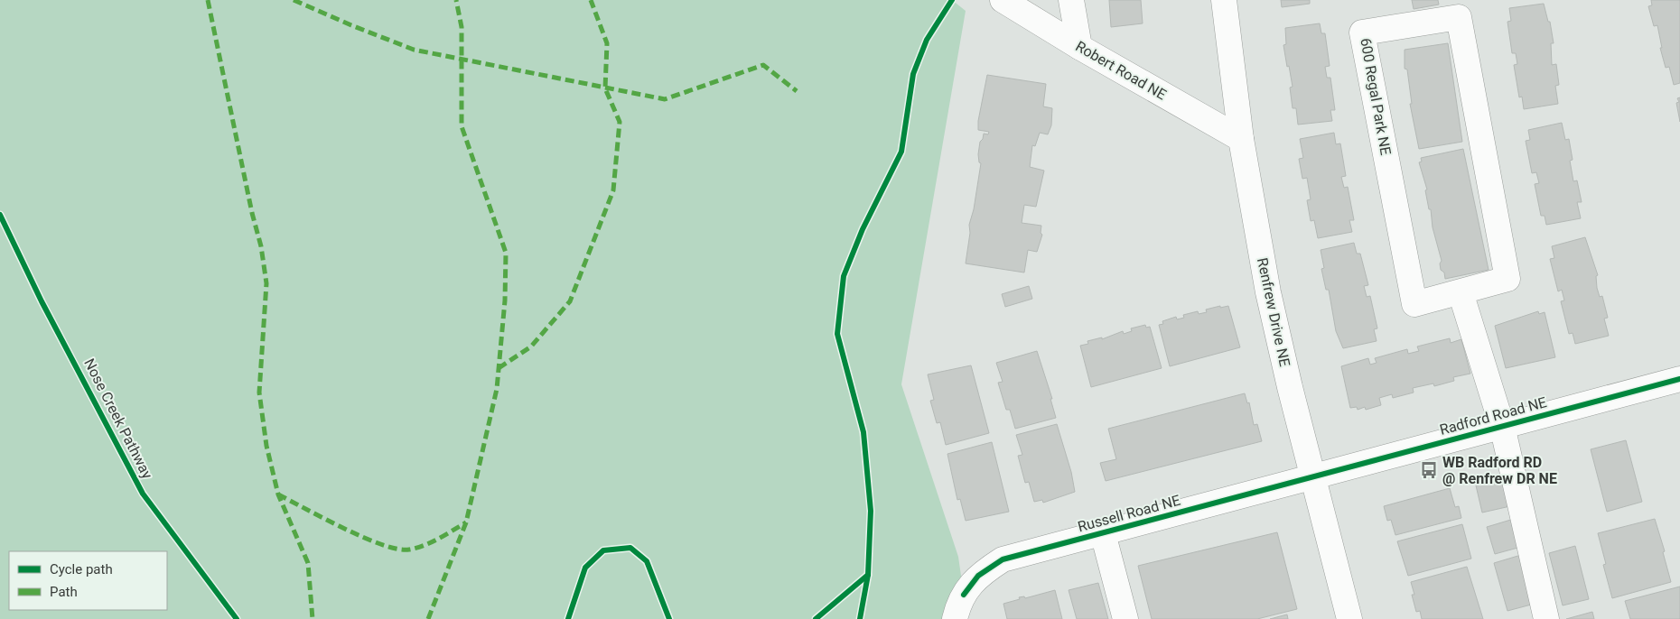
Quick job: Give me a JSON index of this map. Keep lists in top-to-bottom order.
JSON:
{
  "streets": {
    "street": [
      "Robert Road NE",
      "600 Regal Park NE",
      "Renfrew Drive NE",
      "Radford Road NE",
      "Russell Road NE"
    ],
    "cycle path": ["Nose Creek Pathway"]
  },
  "crossings": [
    ["Robert Road NE", "Renfrew Drive NE"],
    ["Renfrew Drive NE", "Radford Road NE"],
    ["Renfrew Drive NE", "Russell Road NE"],
    ["Radford Road NE", "Russell Road NE"]
  ],
  "places": {
    "bus stop": ["WB Radford RD @ Renfrew DR NE"]
  },
  "legend": ["Cycle path", "Path"]
}
